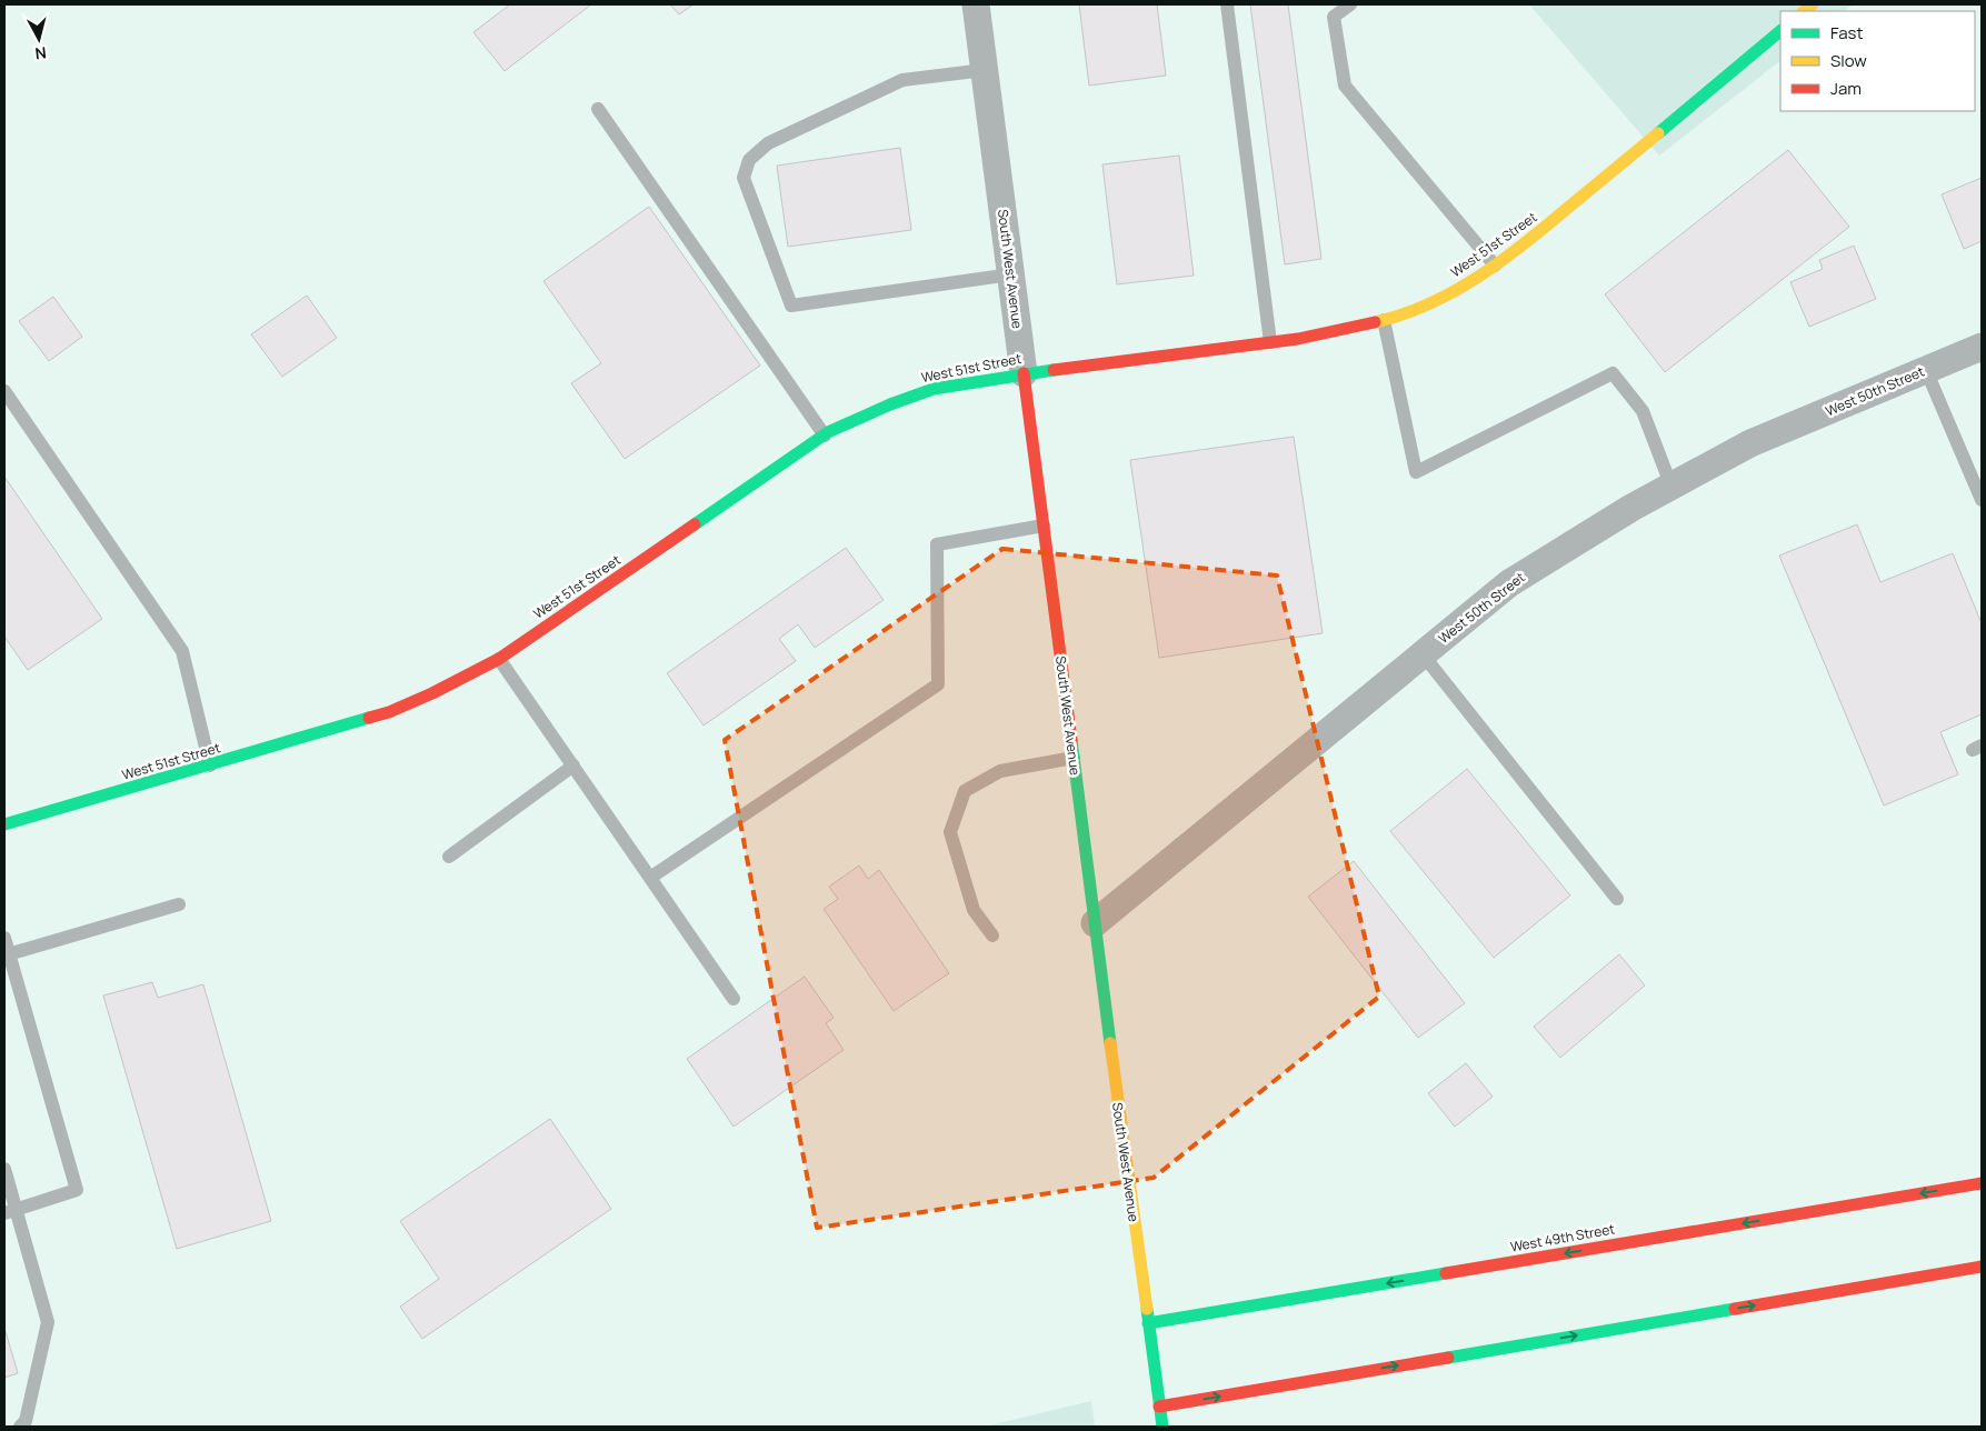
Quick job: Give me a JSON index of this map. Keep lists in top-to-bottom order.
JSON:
{
  "streets": {
    "street": [
      "West 51st Street",
      "South West Avenue",
      "West 50th Street",
      "West 49th Street"
    ]
  },
  "crossings": [
    ["West 51st Street", "South West Avenue"],
    ["South West Avenue", "West 50th Street"],
    ["South West Avenue", "West 49th Street"]
  ],
  "legend": ["Fast", "Slow", "Jam"],
  "north": "bottom"
}
